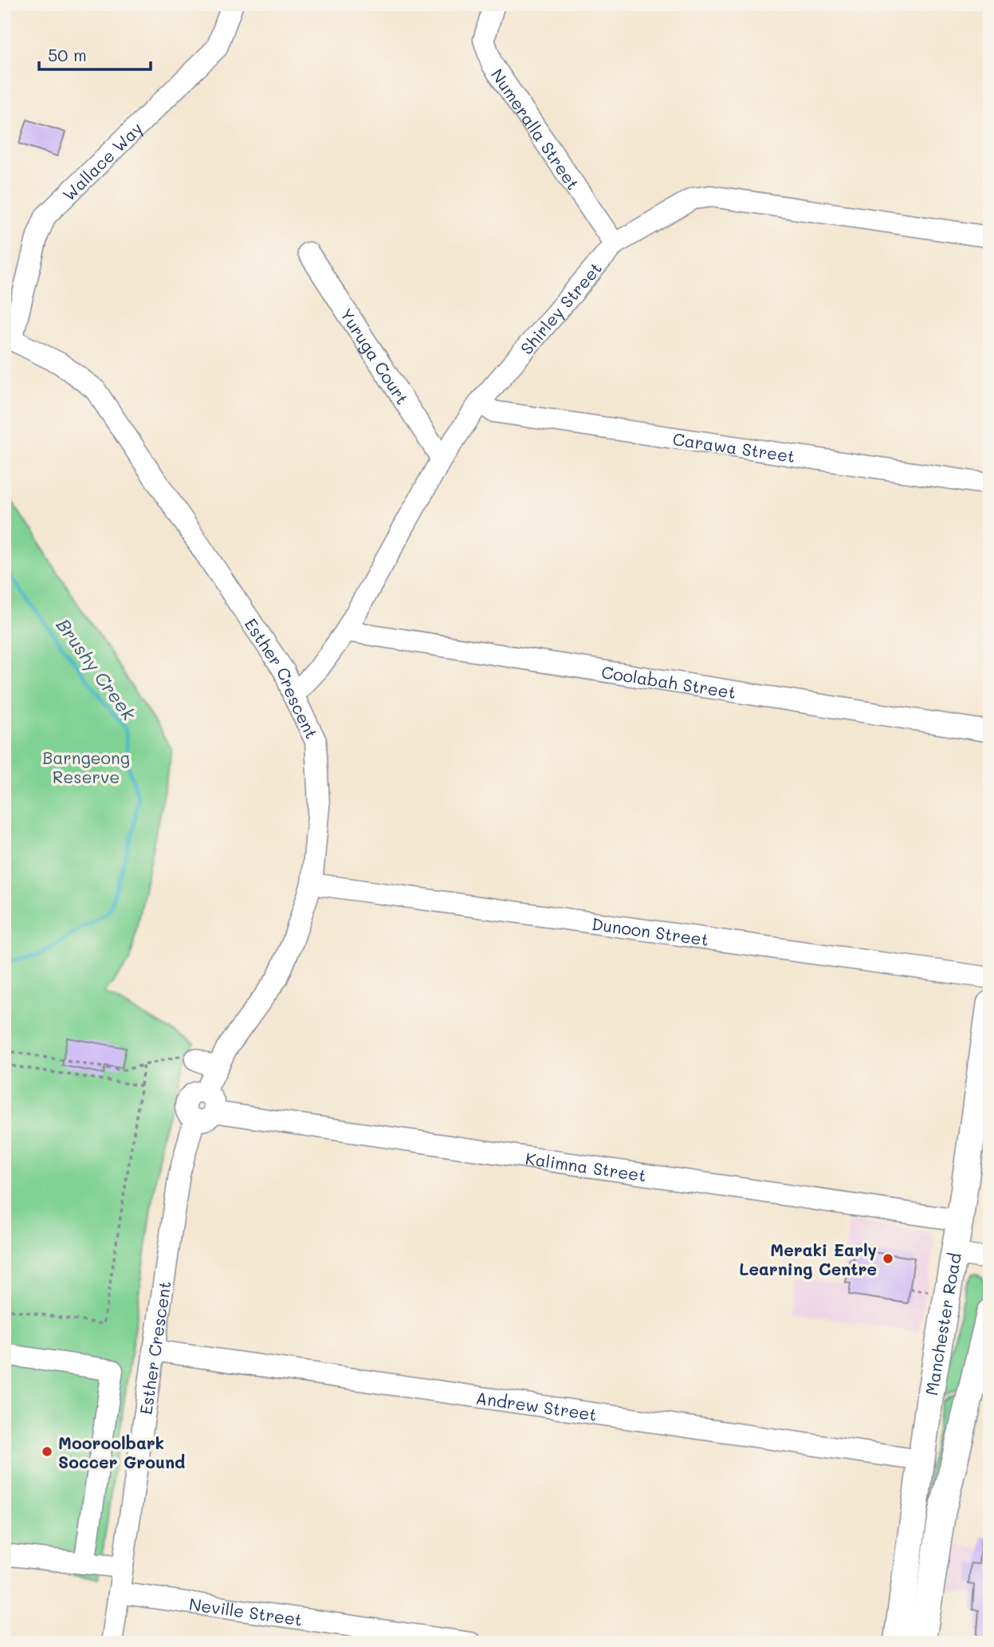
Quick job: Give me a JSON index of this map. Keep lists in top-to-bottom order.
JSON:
{
  "streets": {
    "main road": ["Manchester Road"],
    "street": [
      "Numeralla Street",
      "Wallace Way",
      "Shirley Street",
      "Yuruga Court",
      "Carawa Street",
      "Esther Crescent",
      "Coolabah Street",
      "Dunoon Street",
      "Kalimna Street",
      "Andrew Street",
      "Neville Street"
    ]
  },
  "crossings": [
    ["Numeralla Street", "Shirley Street"],
    ["Wallace Way", "Esther Crescent"],
    ["Shirley Street", "Yuruga Court"],
    ["Shirley Street", "Carawa Street"],
    ["Shirley Street", "Esther Crescent"],
    ["Shirley Street", "Coolabah Street"],
    ["Esther Crescent", "Dunoon Street"],
    ["Esther Crescent", "Kalimna Street"],
    ["Esther Crescent", "Andrew Street"],
    ["Esther Crescent", "Neville Street"],
    ["Kalimna Street", "Manchester Road"],
    ["Manchester Road", "Andrew Street"]
  ],
  "water": ["Brushy Creek"],
  "parks": ["Barngeong Reserve"],
  "places": ["Meraki Early Learning Centre", "Mooroolbark Soccer Ground"],
  "scale_bar": "50 m"
}
